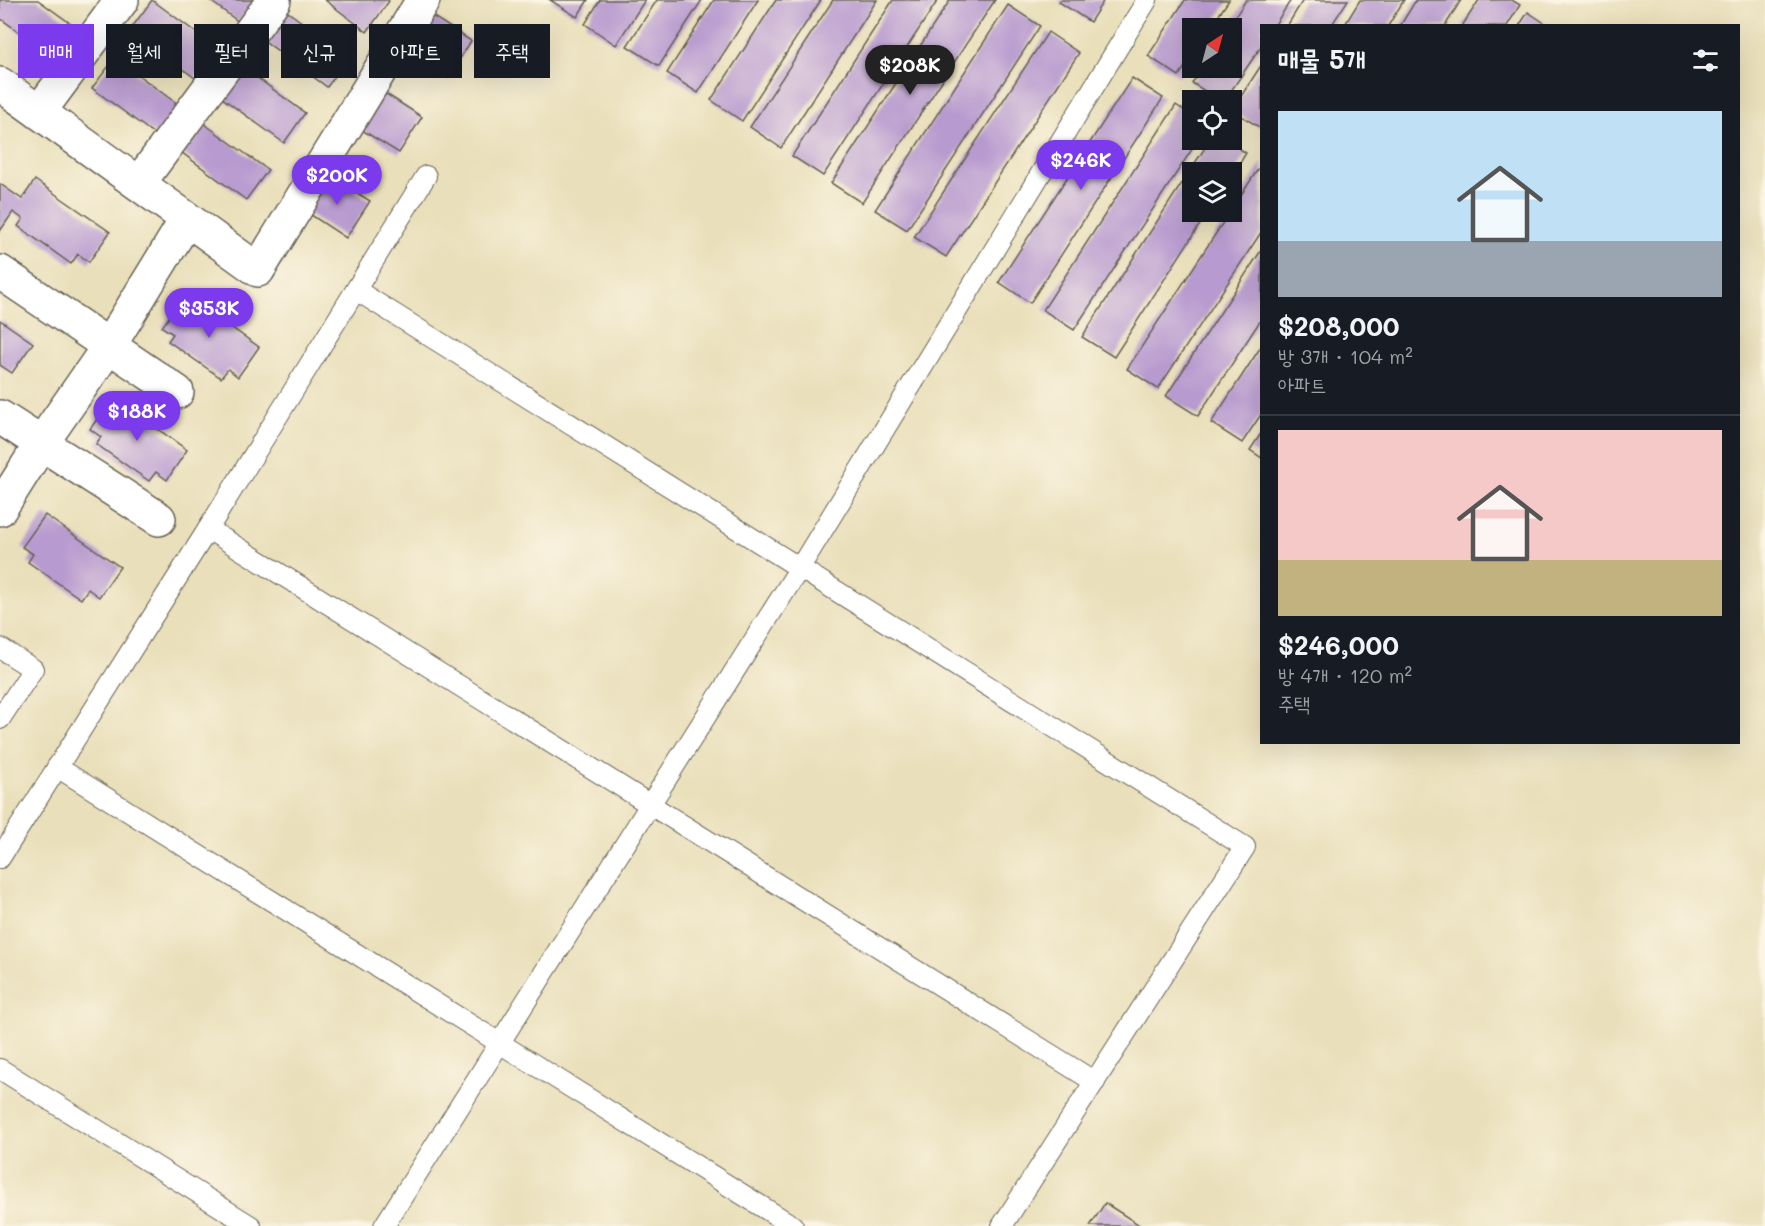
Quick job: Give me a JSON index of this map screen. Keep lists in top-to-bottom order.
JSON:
{
  "north": "top right",
  "page": {
    "chip": [
      "매매",
      "월세",
      "필터",
      "신규",
      "아파트",
      "주택"
    ],
    "heading": "매물 5개",
    "price": [
      "$208K",
      "$246K",
      "$200K",
      "$353K",
      "$188K"
    ],
    "list": [
      {
        "name": "$208,000",
        "note": "방 3개 · 104 m² · 아파트"
      },
      {
        "name": "$246,000",
        "note": "방 4개 · 120 m² · 주택"
      }
    ]
  }
}
